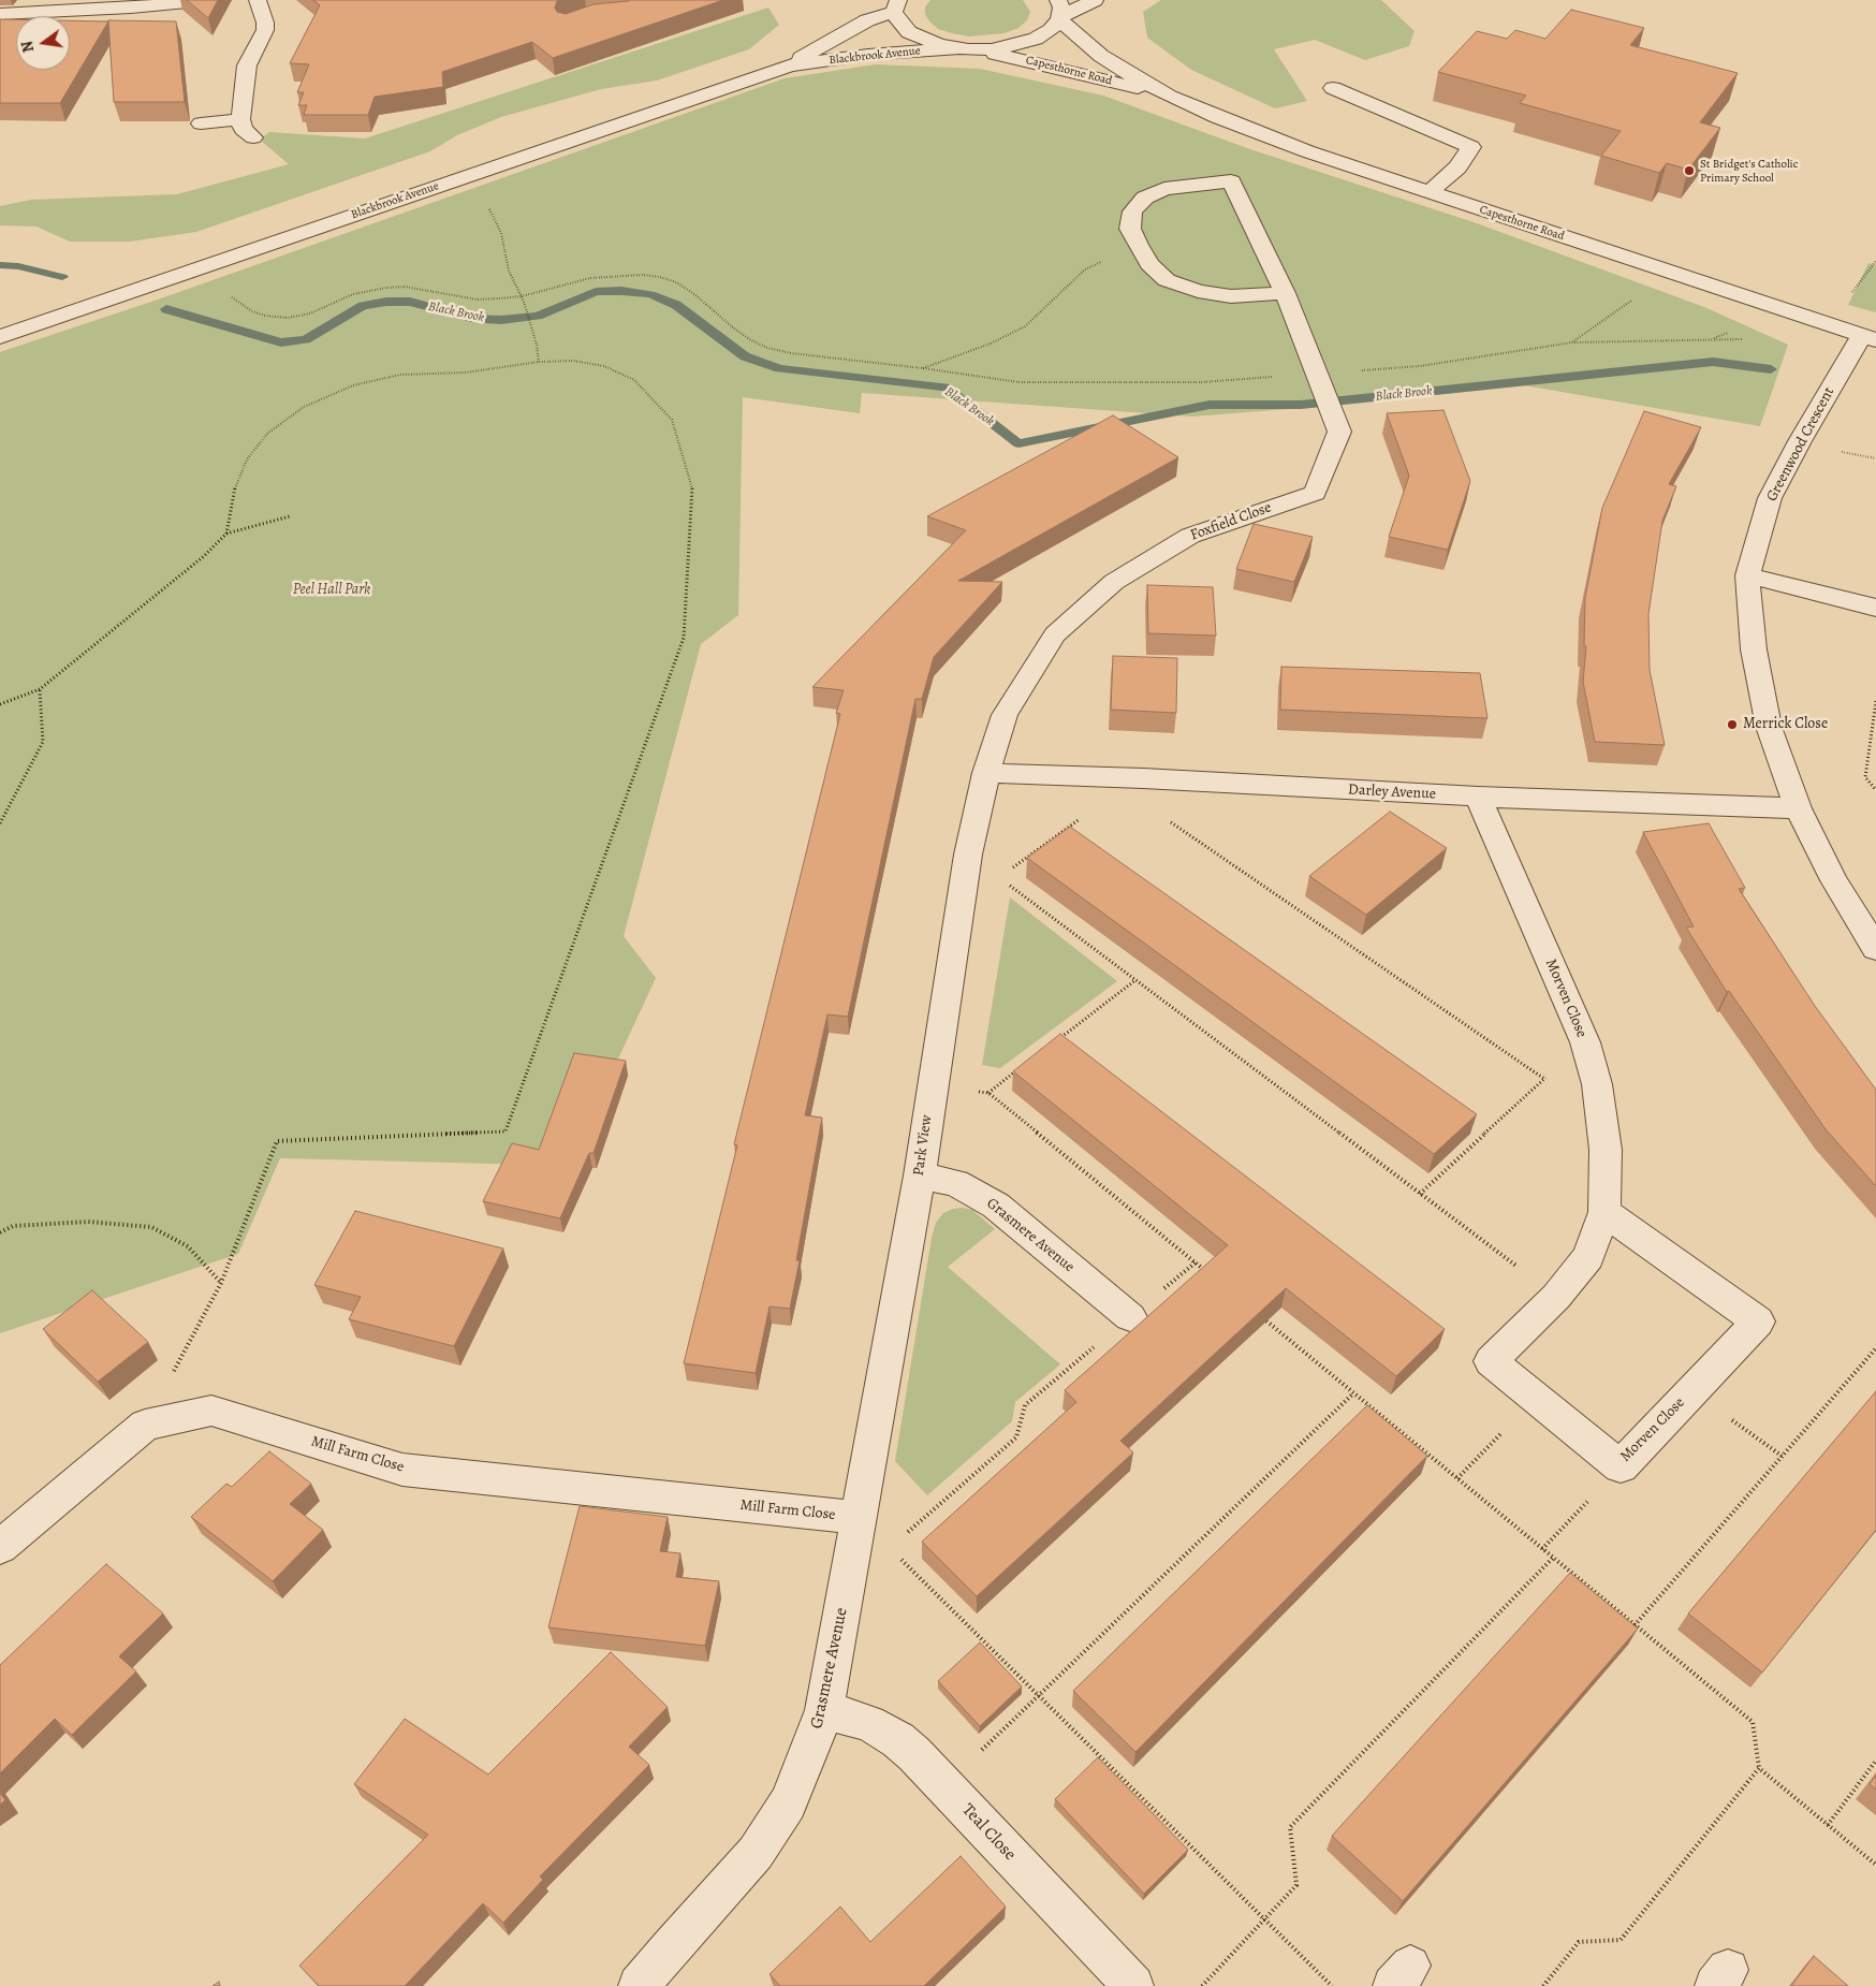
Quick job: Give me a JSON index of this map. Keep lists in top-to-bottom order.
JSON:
{
  "streets": {
    "street": [
      "Blackbrook Avenue",
      "Capesthorne Road",
      "Greenwood Crescent",
      "Foxfield Close",
      "Darley Avenue",
      "Morven Close",
      "Park View",
      "Grasmere Avenue",
      "Mill Farm Close",
      "Teal Close"
    ]
  },
  "crossings": [
    ["Blackbrook Avenue", "Capesthorne Road"],
    ["Capesthorne Road", "Greenwood Crescent"],
    ["Greenwood Crescent", "Darley Avenue"],
    ["Foxfield Close", "Darley Avenue"],
    ["Foxfield Close", "Park View"],
    ["Darley Avenue", "Morven Close"],
    ["Darley Avenue", "Park View"],
    ["Park View", "Grasmere Avenue"],
    ["Park View", "Mill Farm Close"],
    ["Grasmere Avenue", "Mill Farm Close"],
    ["Grasmere Avenue", "Teal Close"]
  ],
  "water": ["Black Brook"],
  "parks": ["Peel Hall Park"],
  "places": ["St Bridget's Catholic Primary School", "Merrick Close"],
  "north": "left"
}
